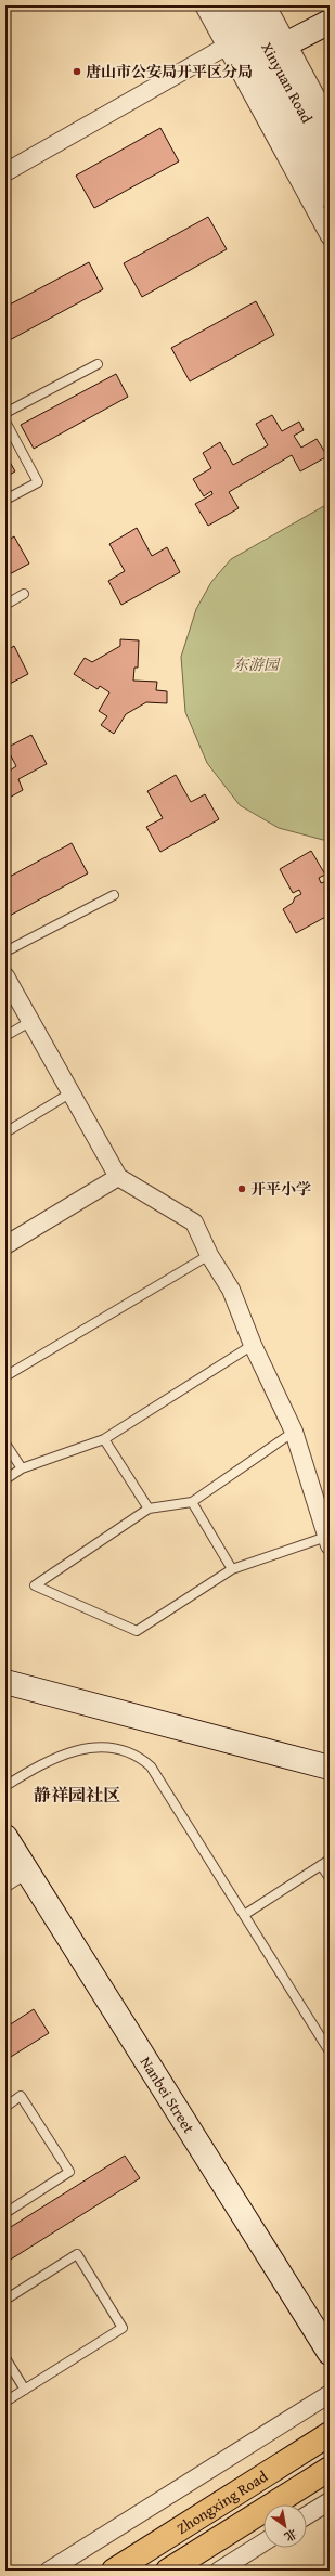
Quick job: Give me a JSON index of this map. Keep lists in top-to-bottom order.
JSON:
{
  "streets": {
    "main road": ["Zhongxing Road"],
    "street": ["Xinyuan Road", "Nanbei Street"]
  },
  "districts": ["静祥园社区"],
  "parks": ["东游园"],
  "places": ["唐山市公安局开平区分局", "开平小学"],
  "north": "bottom right"
}
